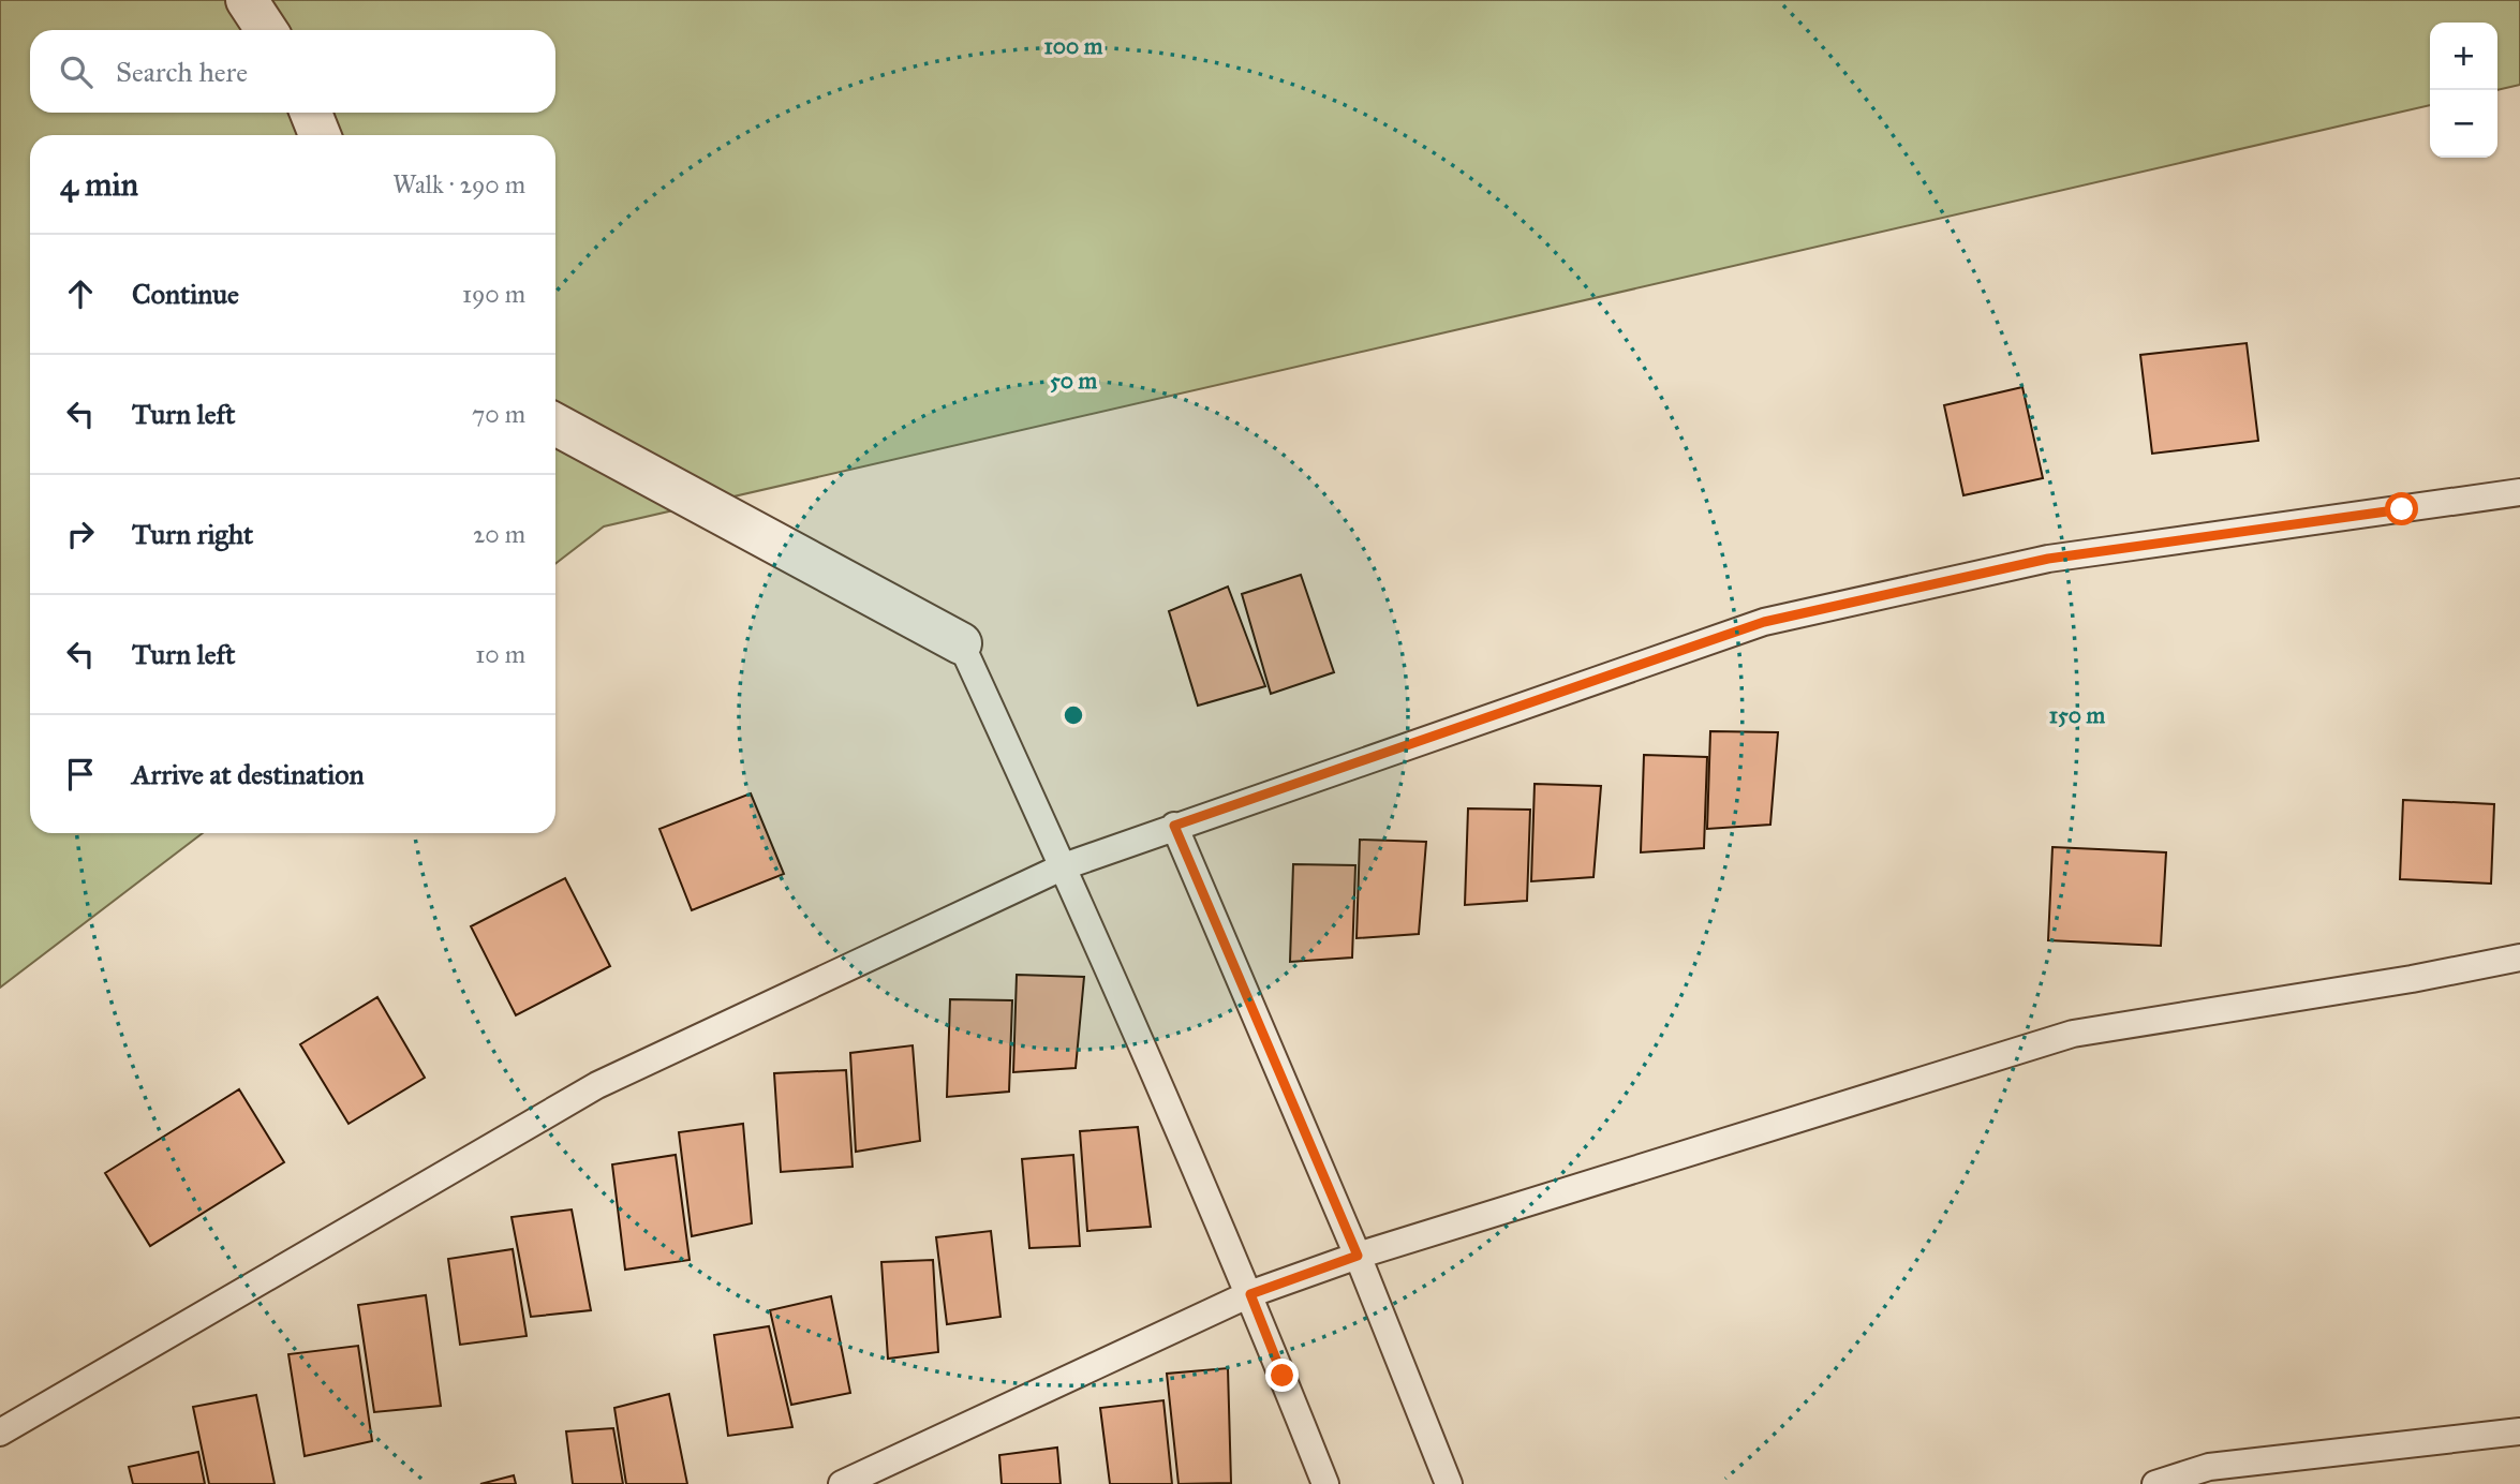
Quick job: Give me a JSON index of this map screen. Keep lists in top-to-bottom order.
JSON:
{
  "page": {
    "map_buttons": ["+", "−"],
    "search": "Search here",
    "heading": ["4 min", "Walk · 290 m"],
    "list": [
      ["Continue", "190 m"],
      ["Turn left", "70 m"],
      ["Turn right", "20 m"],
      ["Turn left", "10 m"],
      "Arrive at destination"
    ]
  },
  "rings": ["100 m", "50 m", "150 m"]
}
